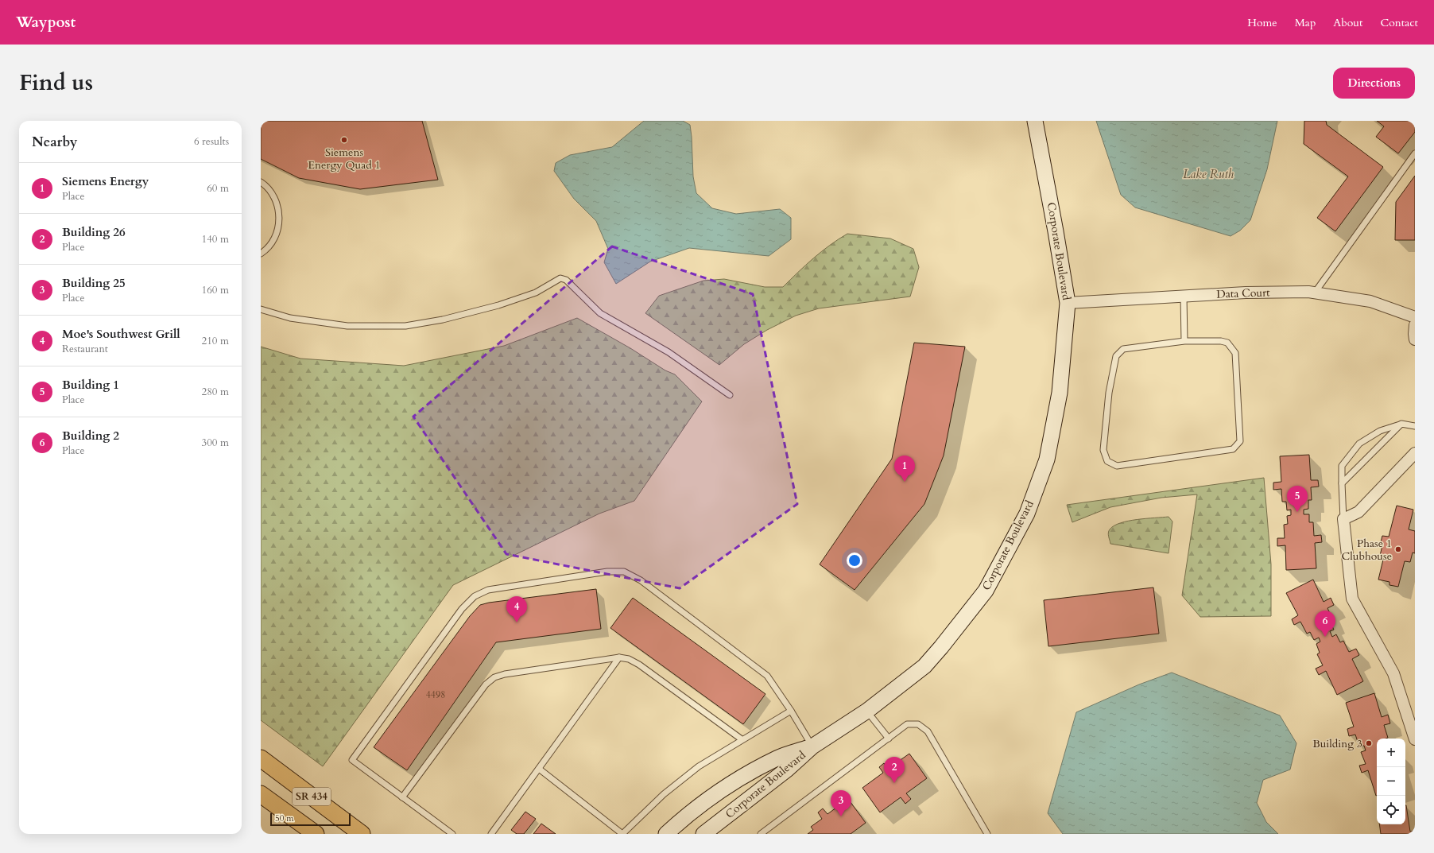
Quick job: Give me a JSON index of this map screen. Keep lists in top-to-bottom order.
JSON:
{
  "streets": {
    "main road": ["SR 434"],
    "street": ["Corporate Boulevard", "Data Court"]
  },
  "crossings": [
    ["Corporate Boulevard", "Data Court"]
  ],
  "water": ["Lake Ruth"],
  "places": ["Siemens Energy Quad 1", "Phase 1 Clubhouse", "Building 3"],
  "house_numbers": ["4498"],
  "scale_bar": "50 m",
  "page": {
    "header": "Waypost",
    "nav": [
      "Home",
      "Map",
      "About",
      "Contact"
    ],
    "title": "Find us",
    "buttons": "Directions",
    "heading": ["Nearby", "6 results"],
    "list": [
      {
        "mark": "1",
        "name": "Siemens Energy",
        "note": "Place",
        "value": "60 m"
      },
      {
        "mark": "2",
        "name": "Building 26",
        "note": "Place",
        "value": "140 m"
      },
      {
        "mark": "3",
        "name": "Building 25",
        "note": "Place",
        "value": "160 m"
      },
      {
        "mark": "4",
        "name": "Moe's Southwest Grill",
        "note": "Restaurant",
        "value": "210 m"
      },
      {
        "mark": "5",
        "name": "Building 1",
        "note": "Place",
        "value": "280 m"
      },
      {
        "mark": "6",
        "name": "Building 2",
        "note": "Place",
        "value": "300 m"
      }
    ],
    "pins": [
      "1",
      "5",
      "4",
      "6",
      "2",
      "3"
    ],
    "map_buttons": ["+", "−"],
    "scale": "50 m"
  }
}
